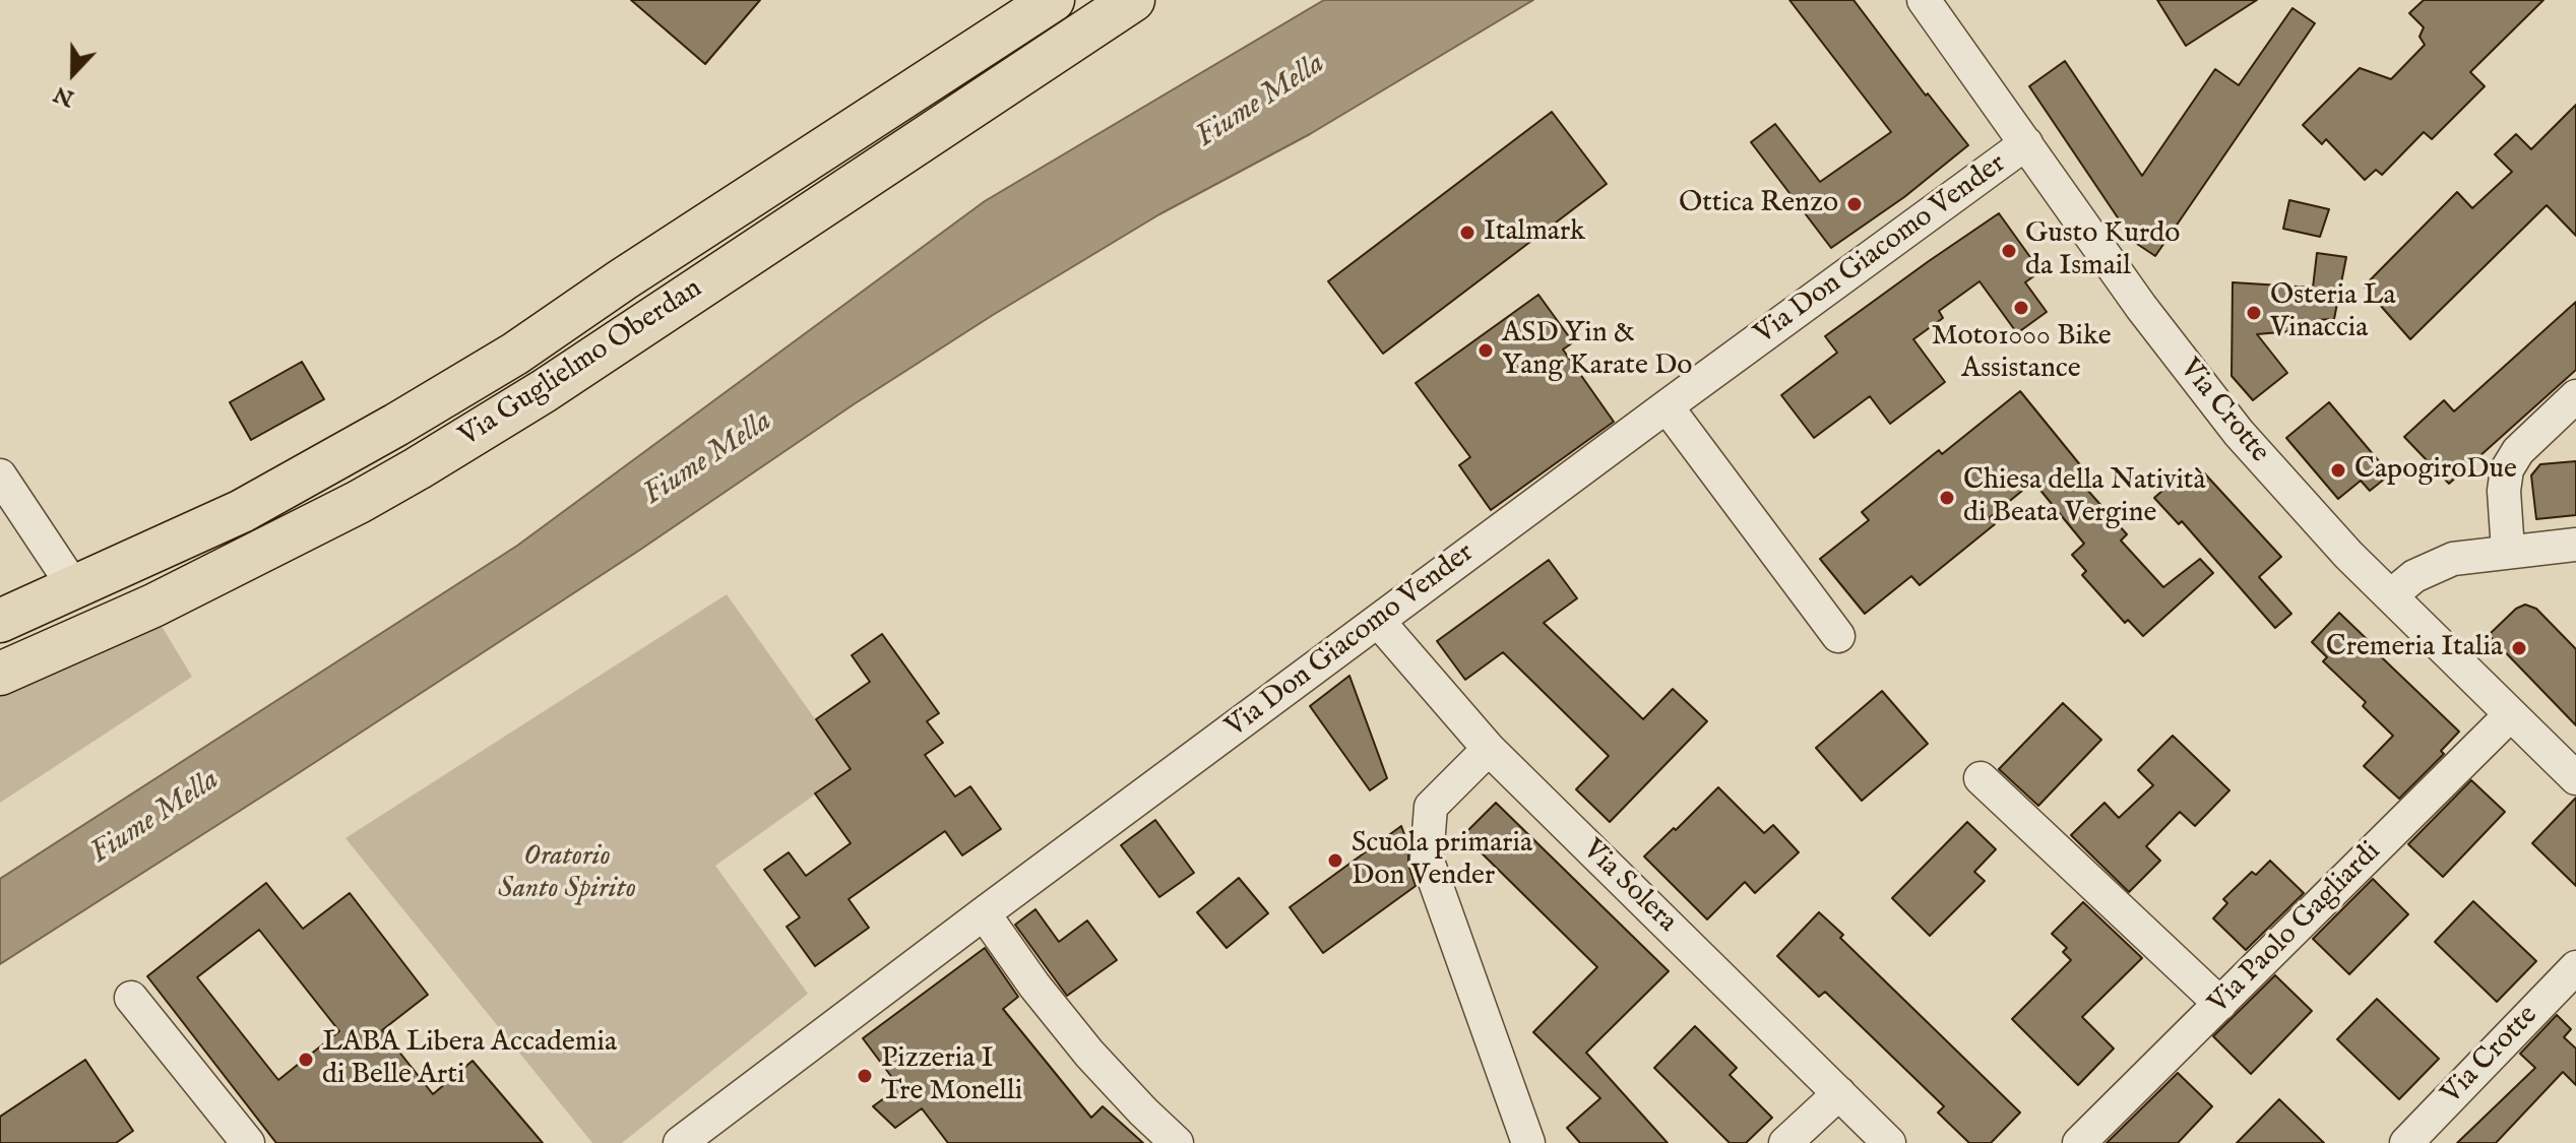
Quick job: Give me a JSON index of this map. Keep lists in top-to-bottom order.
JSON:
{
  "streets": {
    "main road": ["Via Guglielmo Oberdan"],
    "street": [
      "Via Don Giacomo Vender",
      "Via Crotte",
      "Via Solera",
      "Via Paolo Gagliardi"
    ]
  },
  "crossings": [
    ["Via Don Giacomo Vender", "Via Crotte"],
    ["Via Don Giacomo Vender", "Via Solera"],
    ["Via Crotte", "Via Paolo Gagliardi"]
  ],
  "water": ["Fiume Mella"],
  "parks": ["Oratorio Santo Spirito"],
  "places": [
    "Ottica Renzo",
    "Italmark",
    "Gusto Kurdo da Ismail",
    "Moto1000 Bike Assistance",
    "Osteria La Vinaccia",
    "ASD Yin & Yang Karate Do",
    "CapogiroDue",
    "Chiesa della Natività di Beata Vergine",
    "Cremeria Italia",
    "Scuola primaria Don Vender",
    "LABA Libera Accademia di Belle Arti",
    "Pizzeria I Tre Monelli"
  ],
  "north": "bottom"
}
